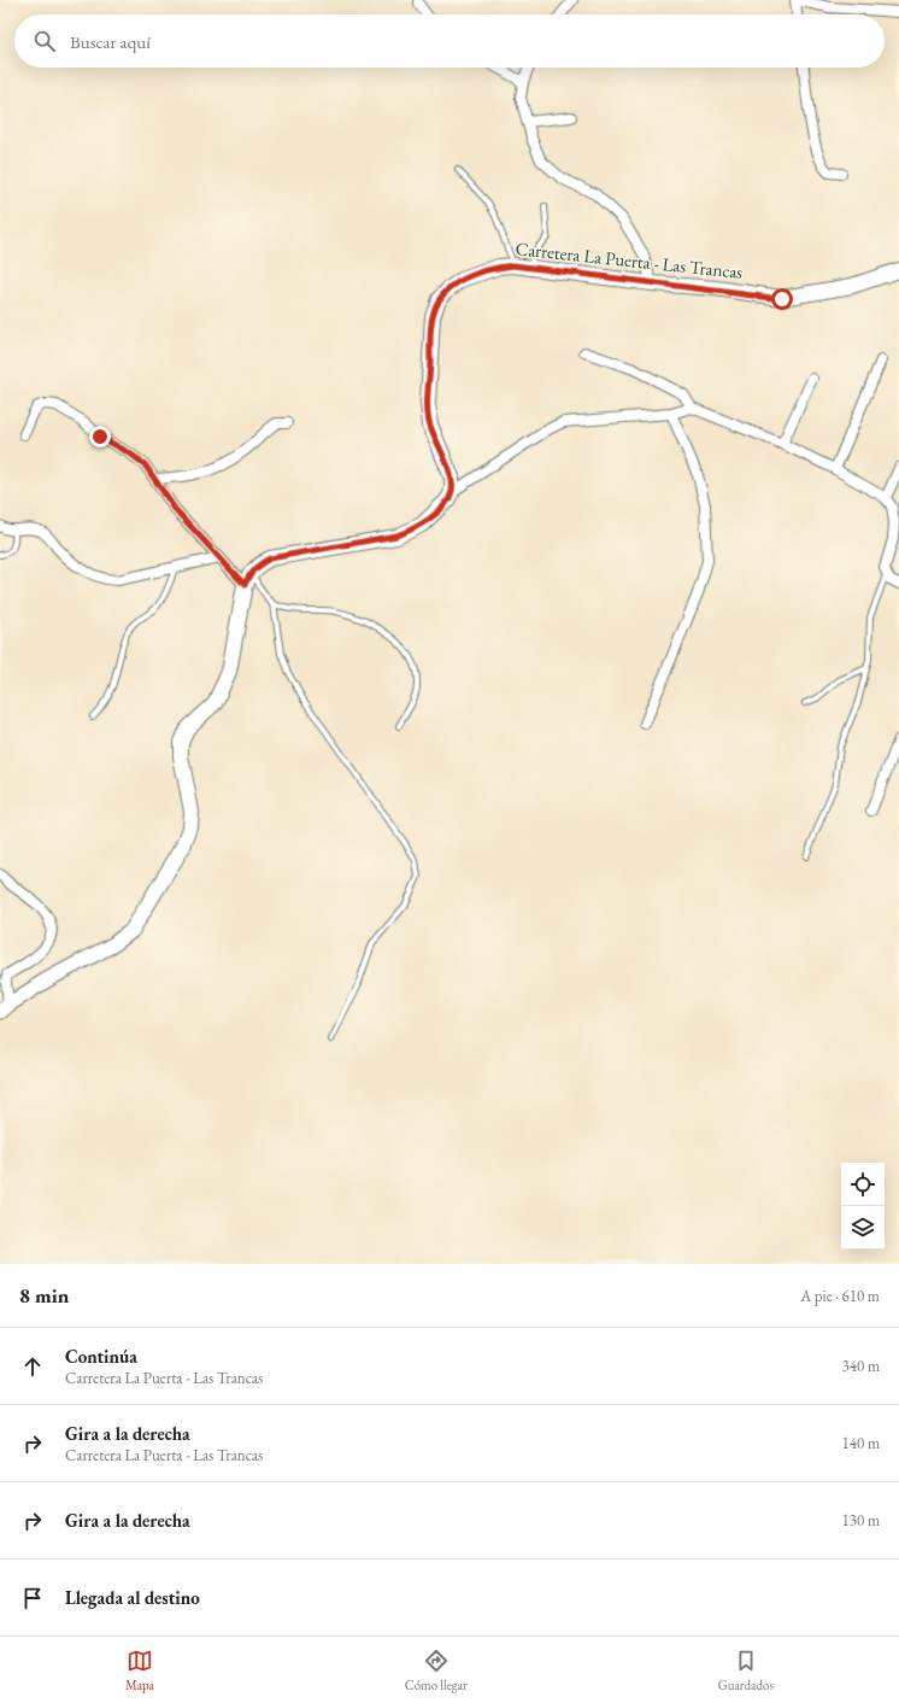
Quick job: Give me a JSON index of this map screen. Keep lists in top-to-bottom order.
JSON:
{
  "streets": {
    "street": ["Carretera La Puerta - Las Trancas"]
  },
  "page": {
    "search": "Buscar aquí",
    "heading": ["8 min", "A pie · 610 m"],
    "list": [
      ["Continúa", "Carretera La Puerta - Las Trancas", "340 m"],
      ["Gira a la derecha", "Carretera La Puerta - Las Trancas", "140 m"],
      ["Gira a la derecha", "130 m"],
      "Llegada al destino"
    ],
    "nav": ["Mapa", "Cómo llegar", "Guardados"]
  }
}
